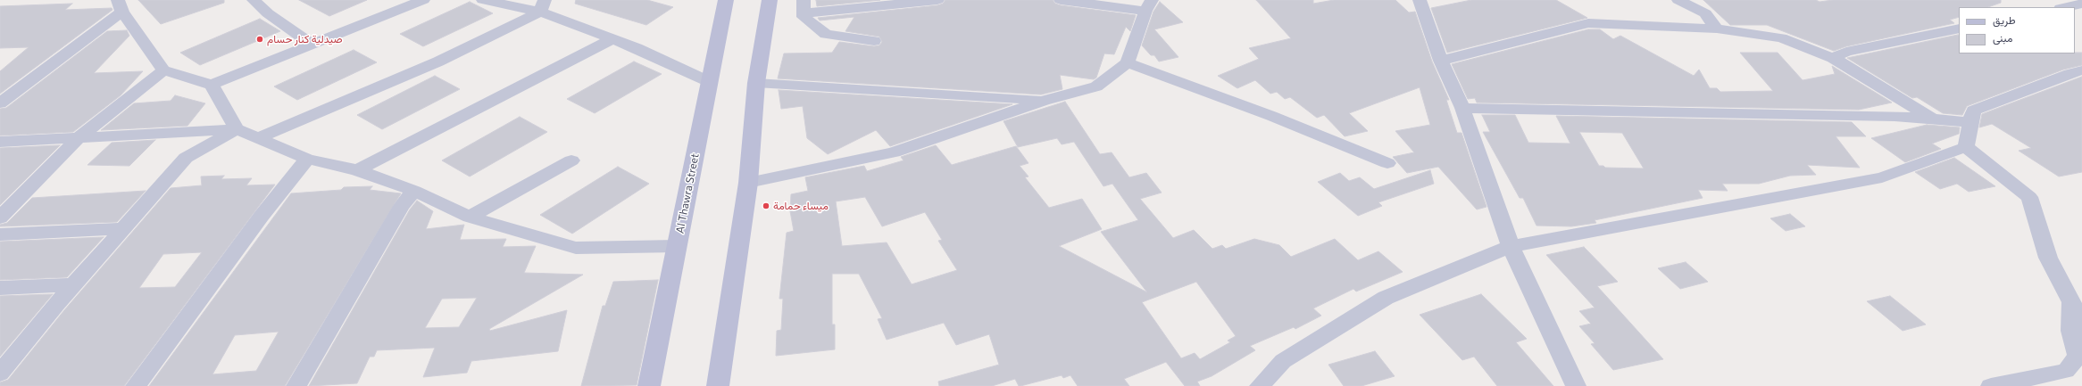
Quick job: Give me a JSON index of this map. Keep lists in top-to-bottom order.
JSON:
{
  "streets": {
    "main road": ["Al Thawra Street"]
  },
  "places": ["صيدلية كنار حسام", "ميساء حمامة"],
  "legend": ["طريق", "مبنى"]
}
